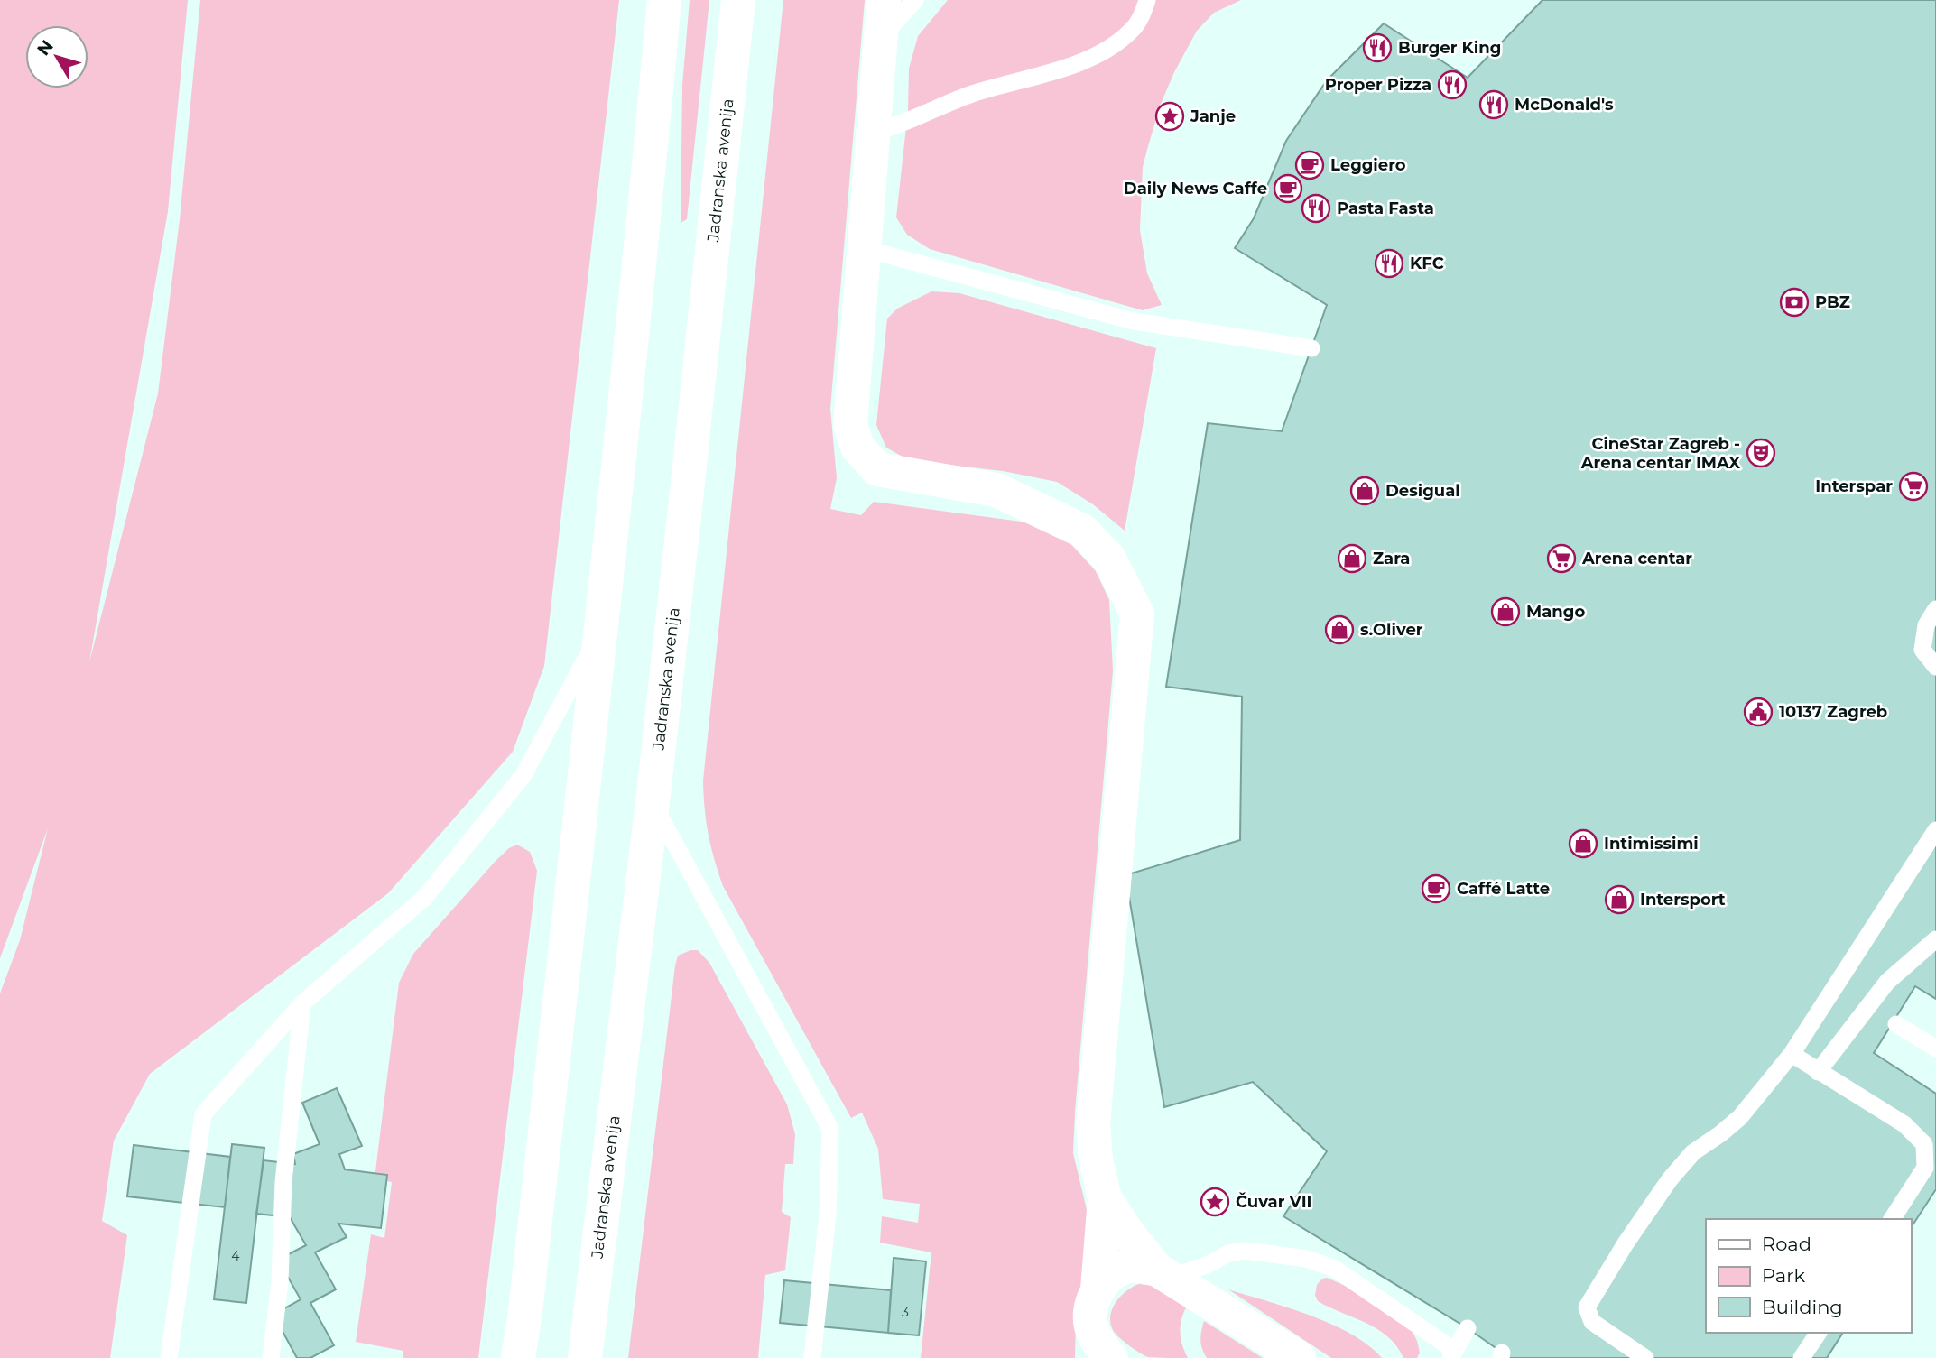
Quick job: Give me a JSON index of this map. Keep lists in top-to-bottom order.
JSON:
{
  "streets": {
    "main road": ["Jadranska avenija"]
  },
  "places": {
    "restaurant": [
      "Burger King",
      "Proper Pizza",
      "McDonald's",
      "Pasta Fasta",
      "KFC"
    ],
    "place": ["Janje", "Čuvar VII"],
    "cafe": ["Leggiero", "Daily News Caffe", "Caffé Latte"],
    "bank": ["PBZ"],
    "theatre": ["CineStar Zagreb - Arena centar IMAX"],
    "supermarket": ["Interspar", "Arena centar"],
    "shop": [
      "Desigual",
      "Zara",
      "Mango",
      "s.Oliver",
      "Intimissimi",
      "Intersport"
    ],
    "public building": ["10137 Zagreb"]
  },
  "house_numbers": ["4", "3"],
  "legend": ["Road", "Park", "Building"],
  "north": "top left"
}
